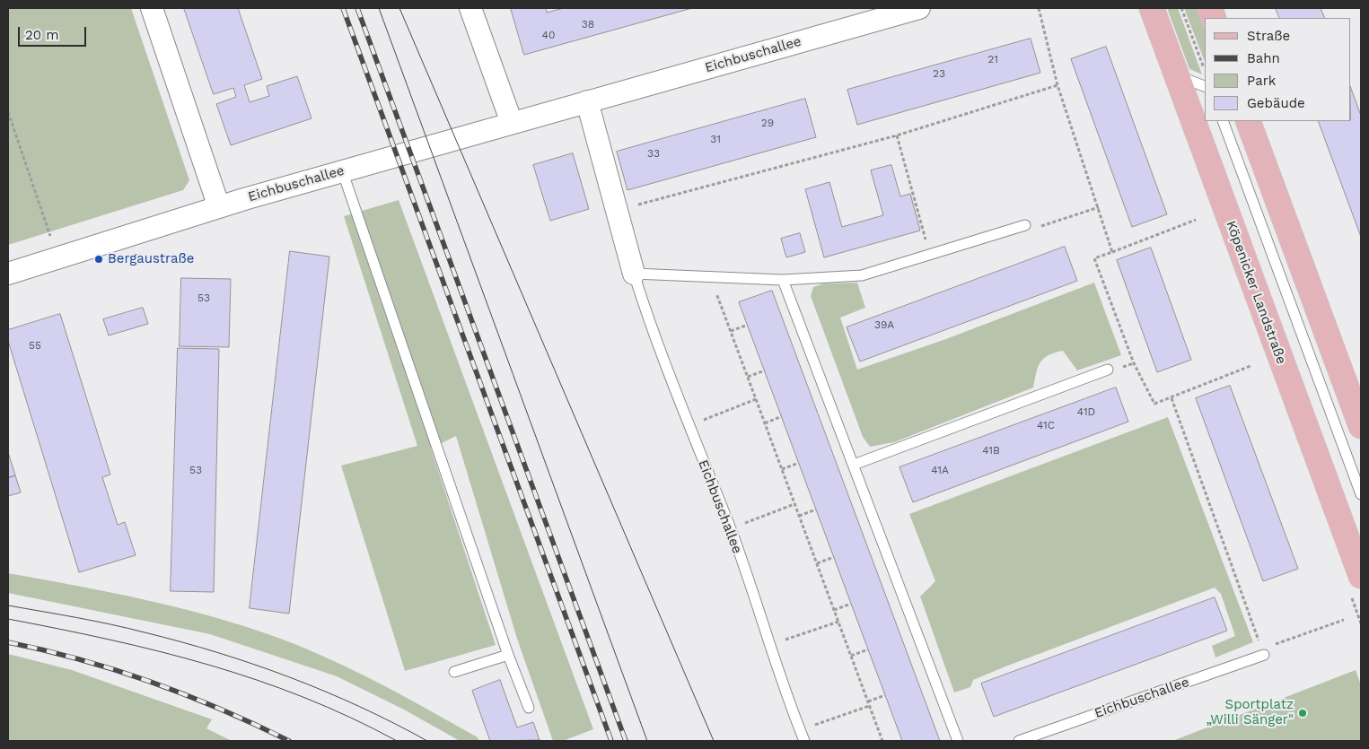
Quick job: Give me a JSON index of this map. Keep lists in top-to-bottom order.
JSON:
{
  "streets": {
    "main road": ["Köpenicker Landstraße"],
    "street": ["Eichbuschallee"]
  },
  "places": ["Bergaustraße", "Sportplatz „Willi Sänger\""],
  "house_numbers": [
    "38",
    "40",
    "21",
    "23",
    "29",
    "31",
    "33",
    "53",
    "39A",
    "55",
    "41D",
    "41C",
    "41B",
    "53",
    "41A"
  ],
  "legend": [
    "Straße",
    "Bahn",
    "Park",
    "Gebäude"
  ],
  "scale_bar": "20 m"
}
